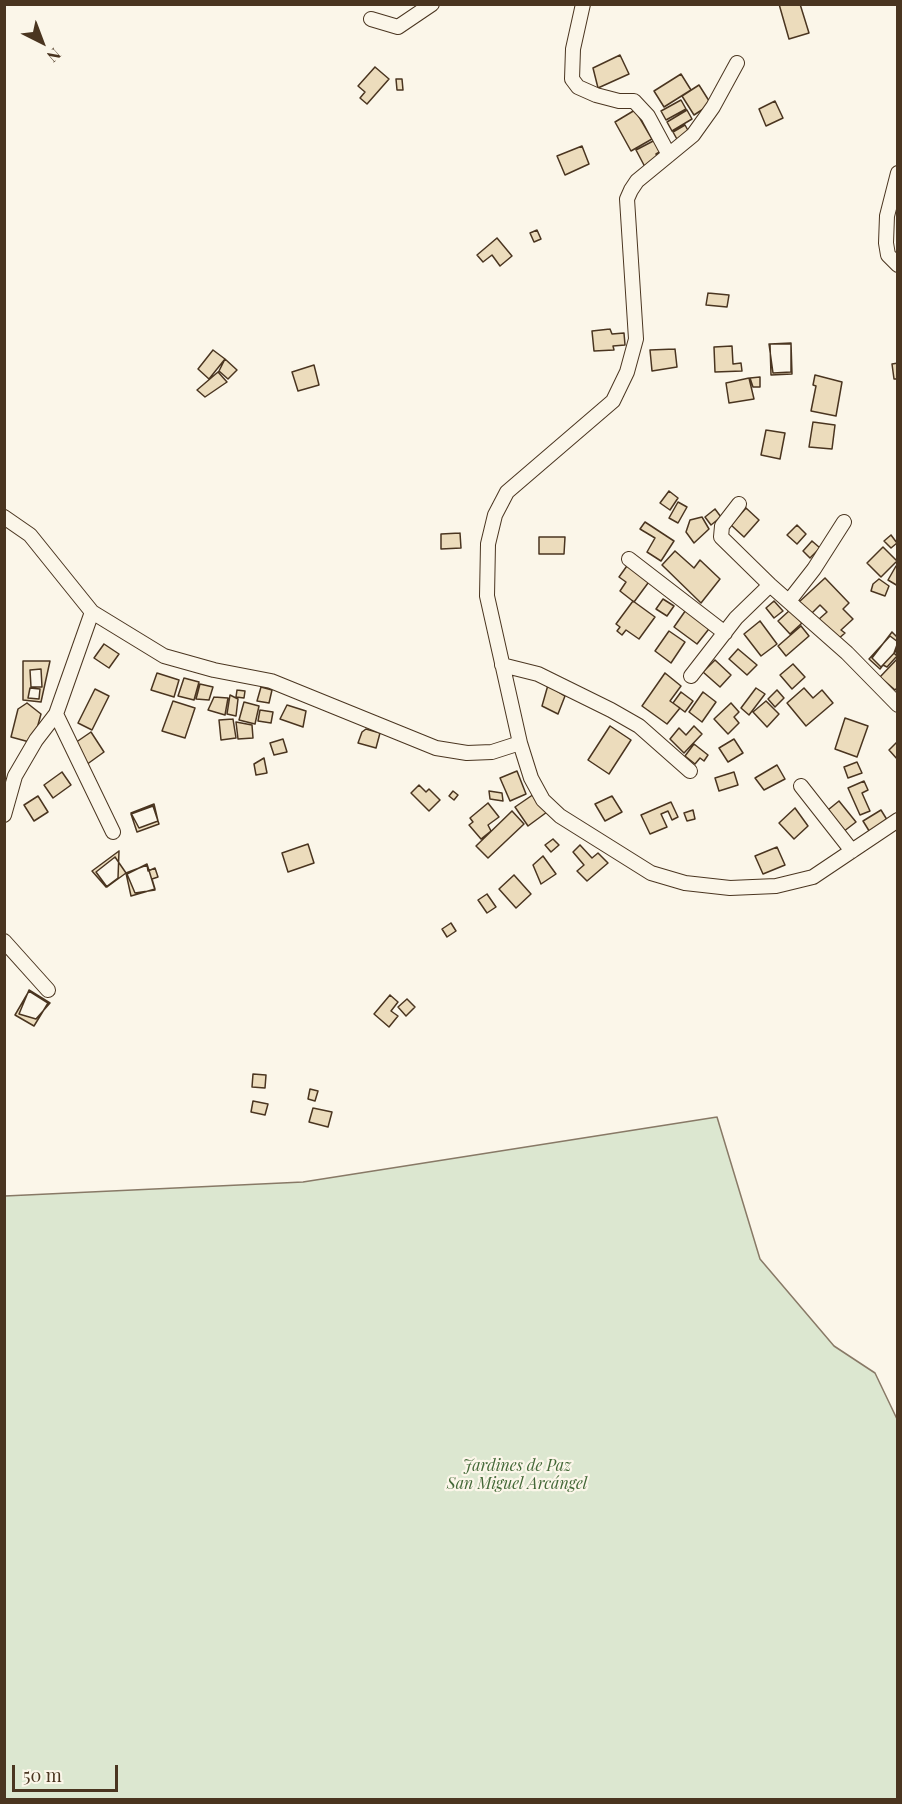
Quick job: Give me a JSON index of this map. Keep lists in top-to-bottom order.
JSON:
{
  "parks": ["Jardines de Paz San Miguel Arcángel"],
  "scale_bar": "50 m",
  "north": "bottom right"
}
